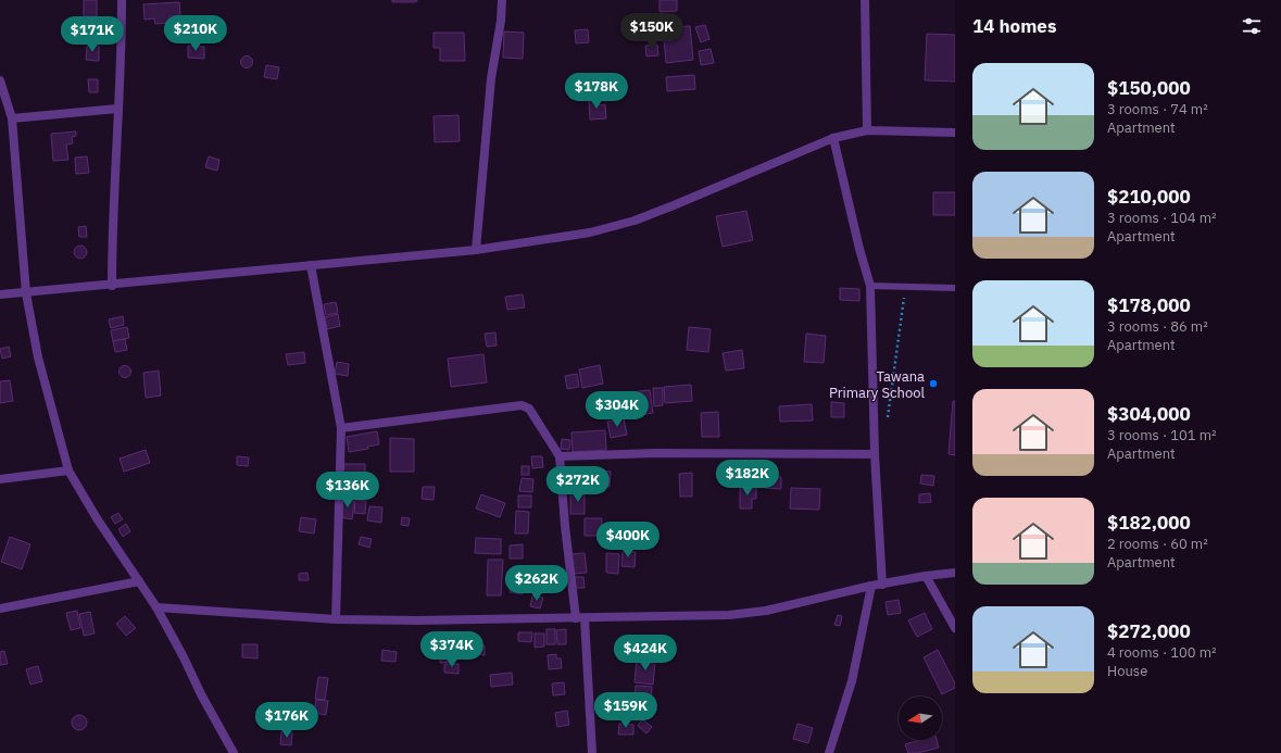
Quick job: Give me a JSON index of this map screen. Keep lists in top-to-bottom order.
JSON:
{
  "places": ["Tawana Primary School"],
  "north": "left",
  "page": {
    "heading": "14 homes",
    "price": [
      "$150K",
      "$210K",
      "$171K",
      "$178K",
      "$304K",
      "$182K",
      "$272K",
      "$136K",
      "$400K",
      "$262K",
      "$374K",
      "$424K",
      "$159K",
      "$176K"
    ],
    "list": [
      {
        "name": "$150,000",
        "note": "3 rooms · 74 m² · Apartment"
      },
      {
        "name": "$210,000",
        "note": "3 rooms · 104 m² · Apartment"
      },
      {
        "name": "$178,000",
        "note": "3 rooms · 86 m² · Apartment"
      },
      {
        "name": "$304,000",
        "note": "3 rooms · 101 m² · Apartment"
      },
      {
        "name": "$182,000",
        "note": "2 rooms · 60 m² · Apartment"
      },
      {
        "name": "$272,000",
        "note": "4 rooms · 100 m² · House"
      }
    ]
  }
}
